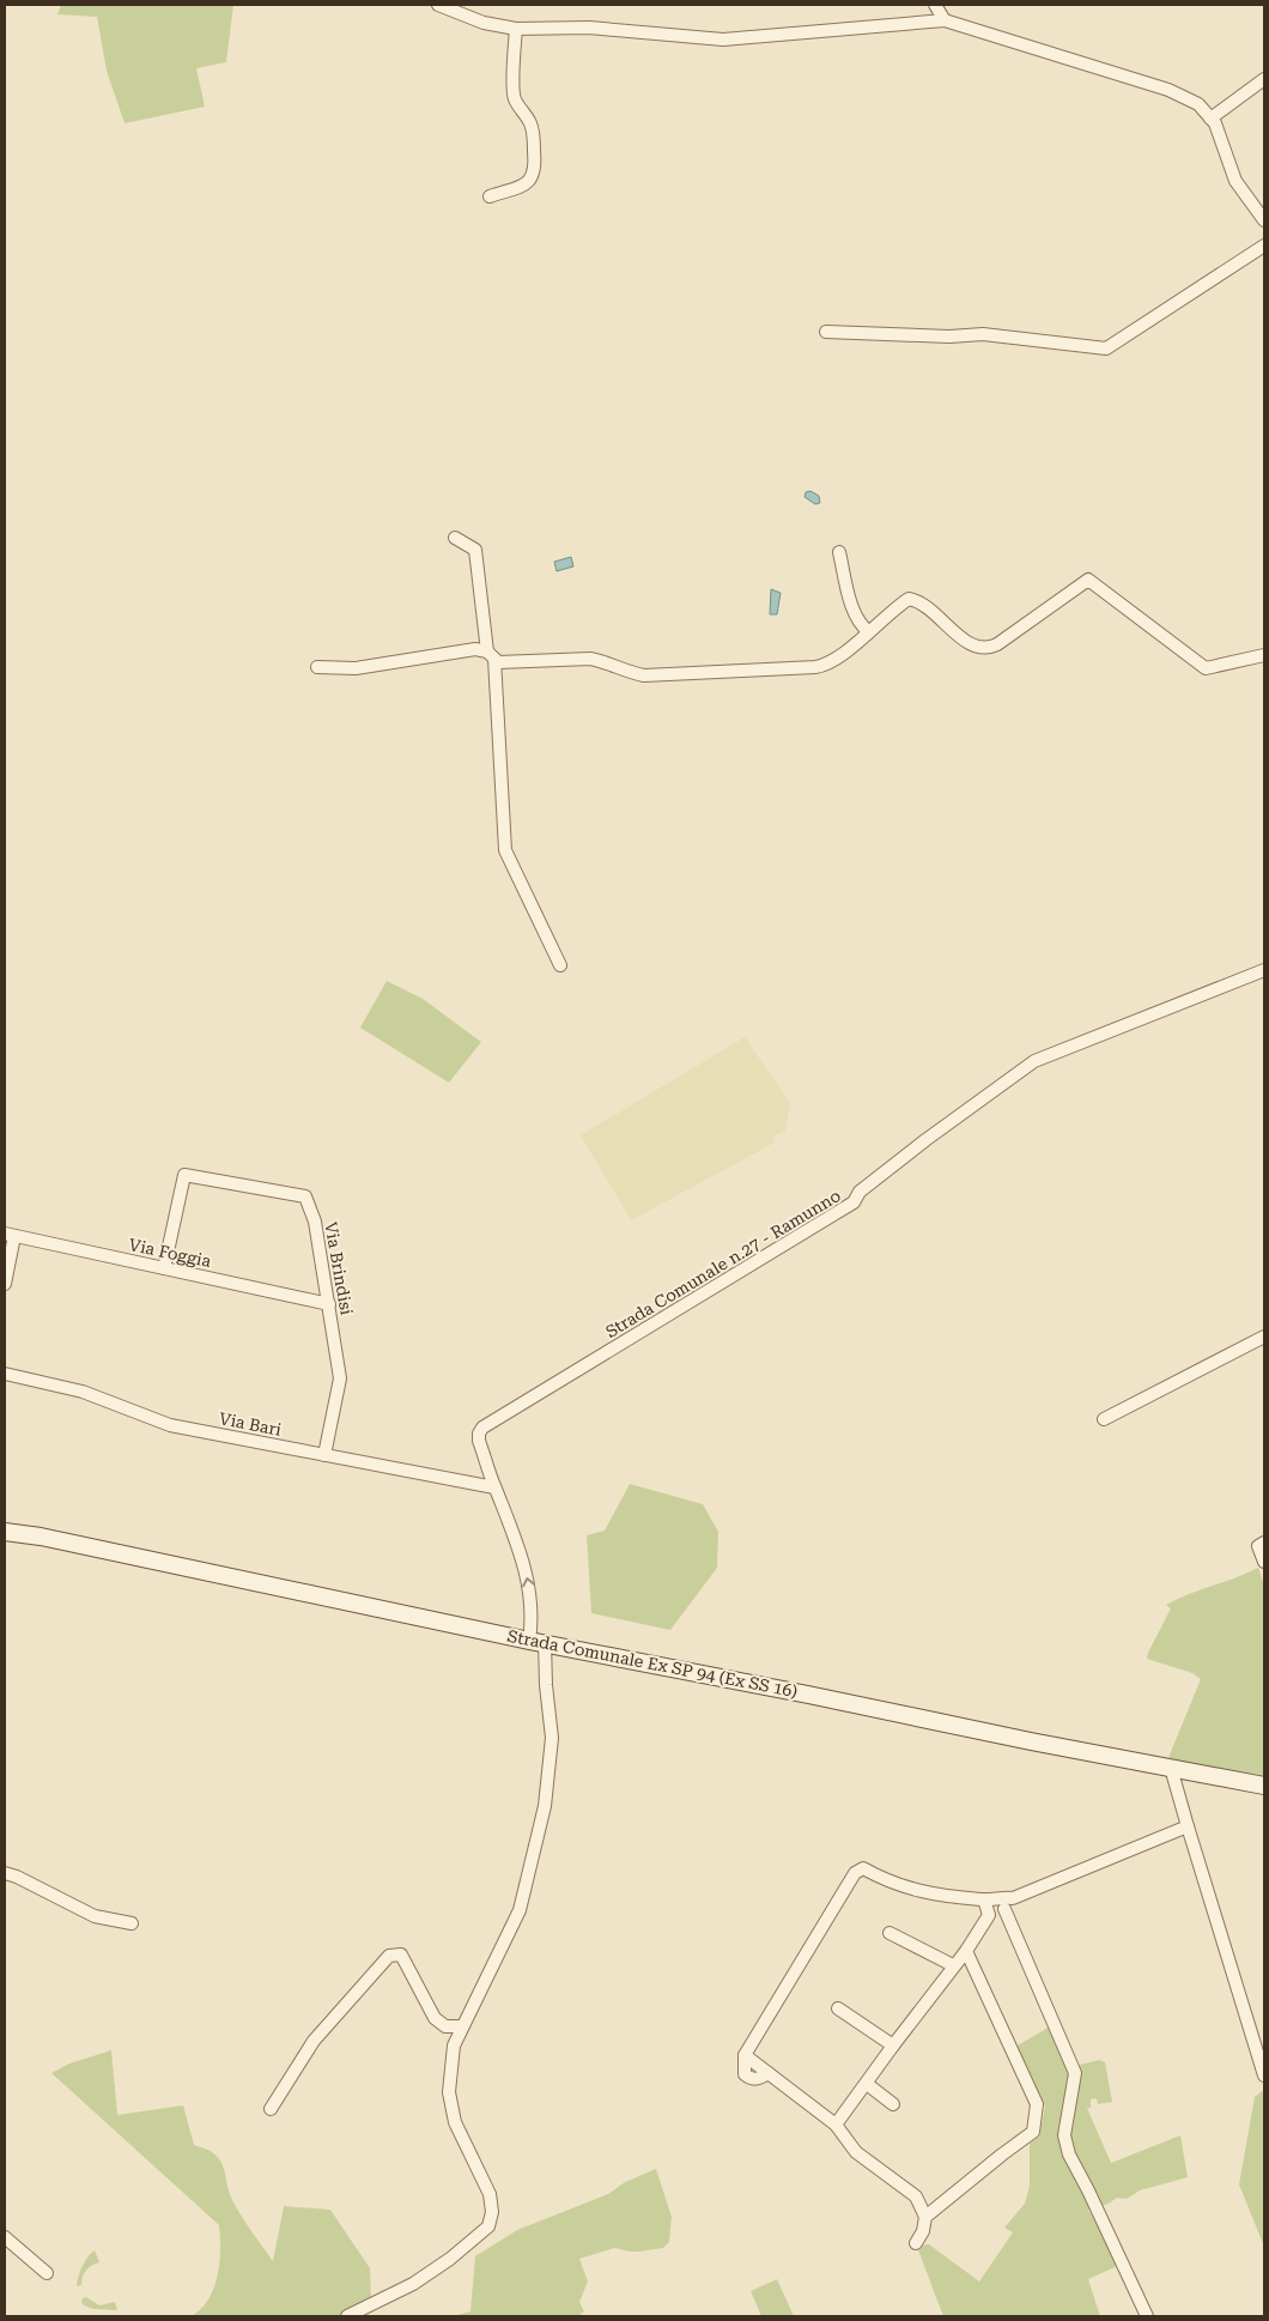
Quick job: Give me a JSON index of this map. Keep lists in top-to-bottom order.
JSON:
{
  "streets": {
    "main road": ["Strada Comunale Ex SP 94 (Ex SS 16)"],
    "street": [
      "Via Foggia",
      "Strada Comunale n.27 - Ramunno",
      "Via Brindisi",
      "Via Bari"
    ]
  },
  "crossings": [
    ["Via Foggia", "Via Brindisi"],
    ["Strada Comunale n.27 - Ramunno", "Via Bari"],
    ["Via Brindisi", "Via Bari"]
  ]
}
